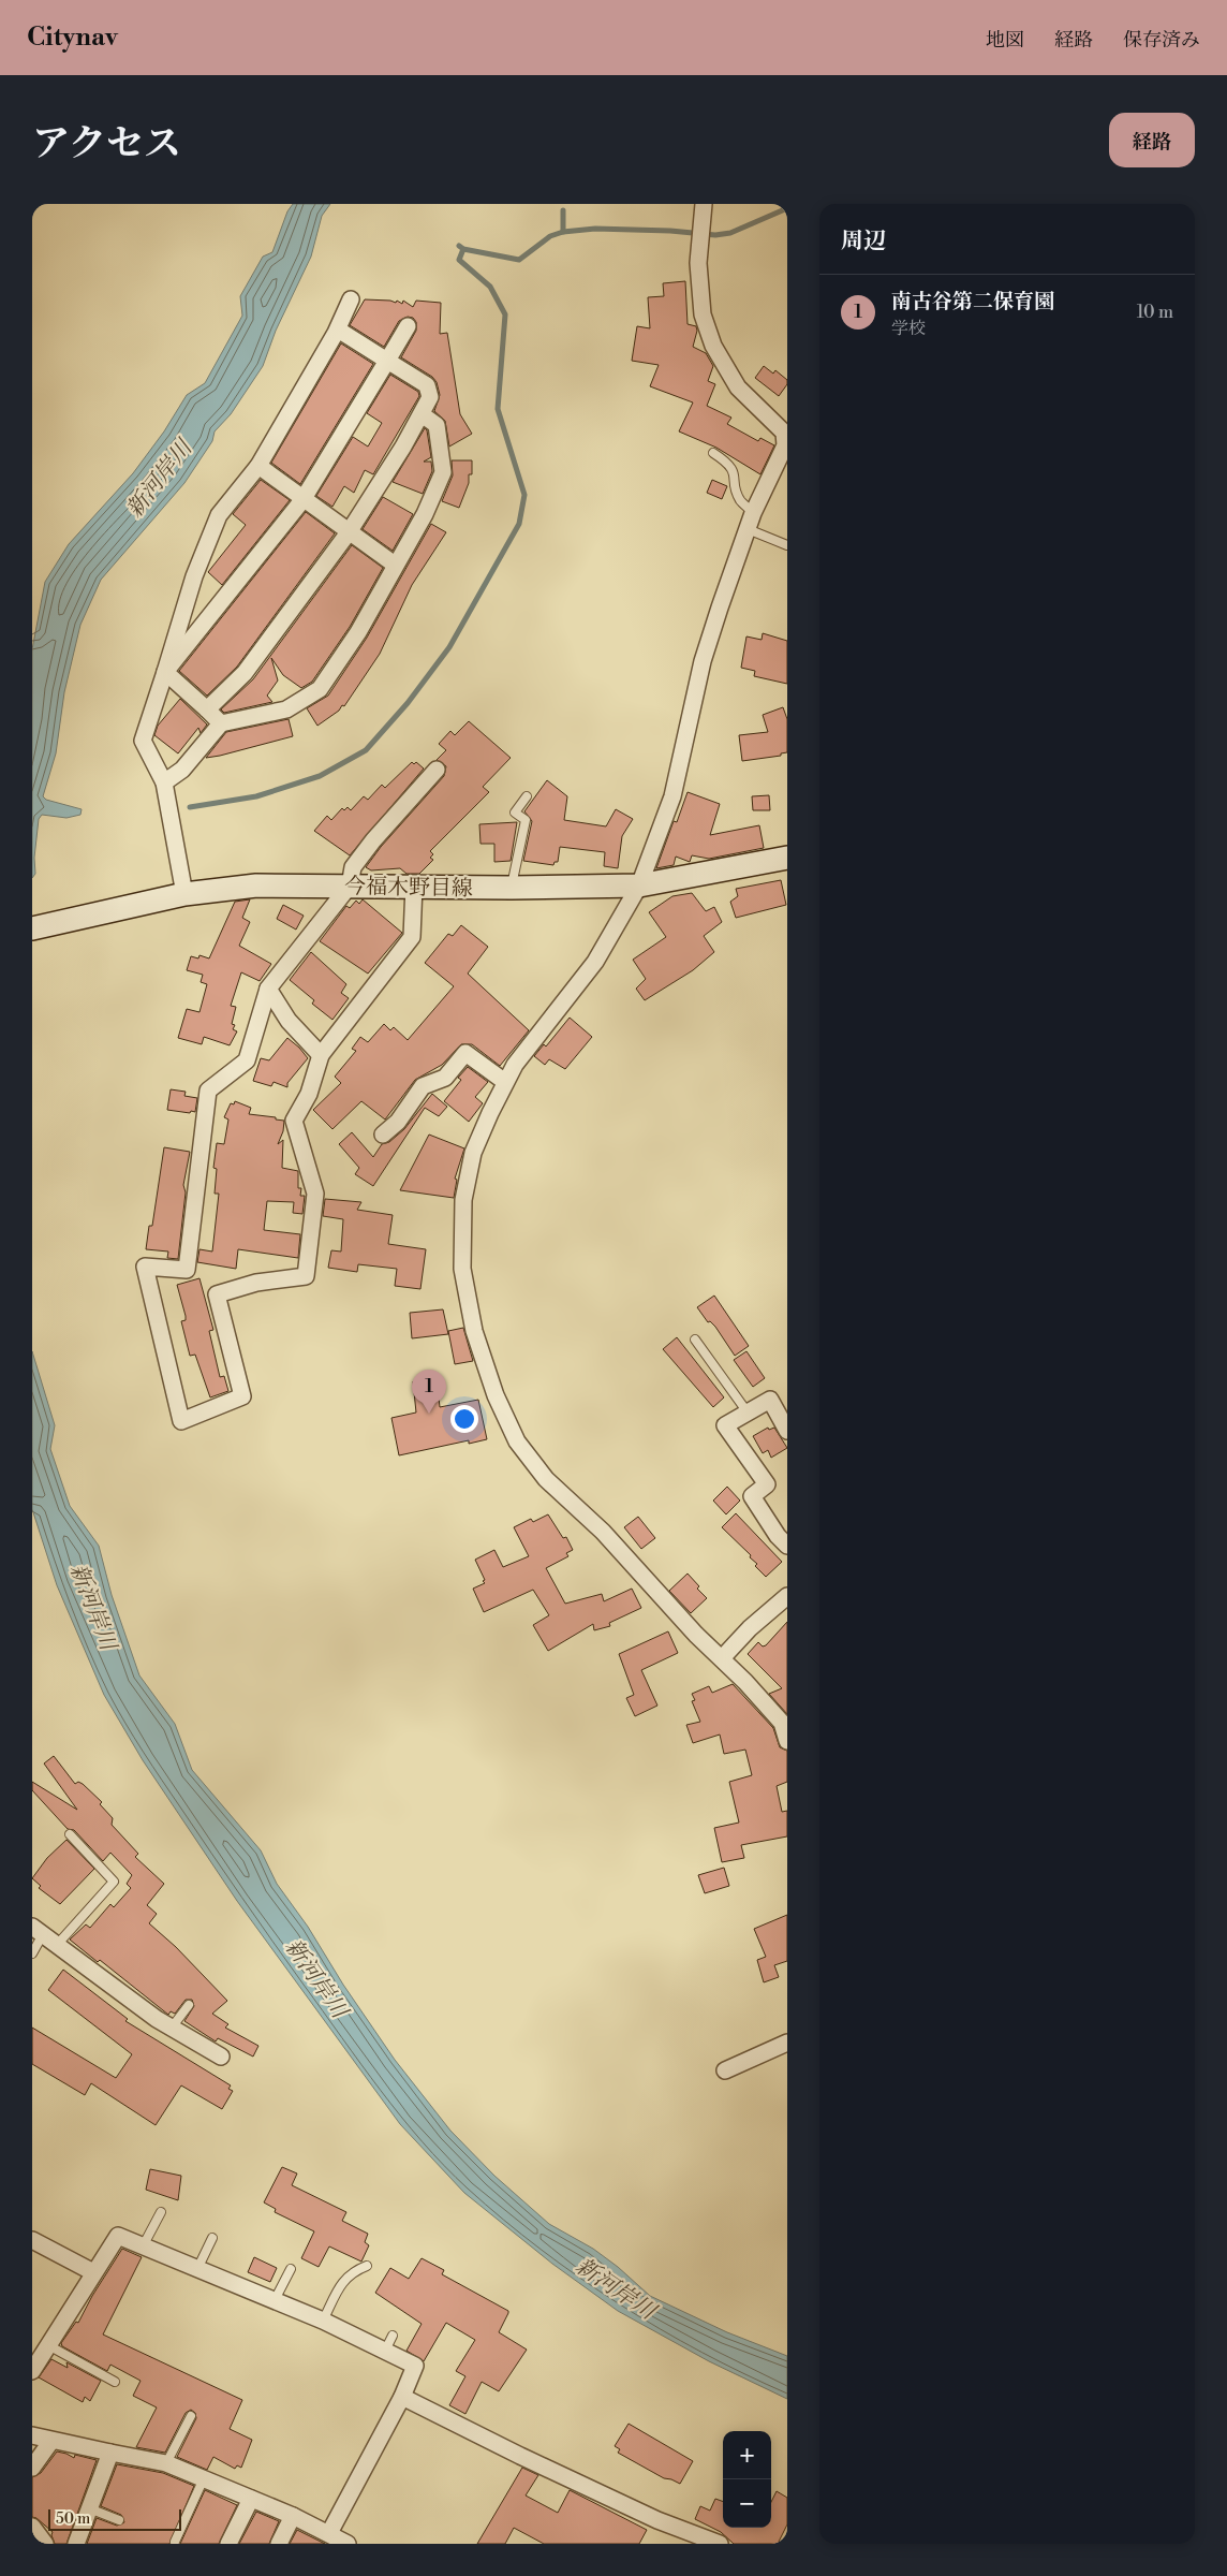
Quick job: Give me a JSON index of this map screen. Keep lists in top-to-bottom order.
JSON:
{
  "streets": {
    "main road": ["今福木野目線"]
  },
  "water": ["新河岸川"],
  "scale_bar": "50 m",
  "page": {
    "header": "Citynav",
    "nav": ["地図", "経路", "保存済み"],
    "title": "アクセス",
    "buttons": "経路",
    "heading": "周辺",
    "list": [
      {
        "mark": "1",
        "name": "南古谷第二保育園",
        "note": "学校",
        "value": "10 m"
      }
    ],
    "pins": "1",
    "map_buttons": ["+", "−"],
    "scale": "50 m"
  }
}
